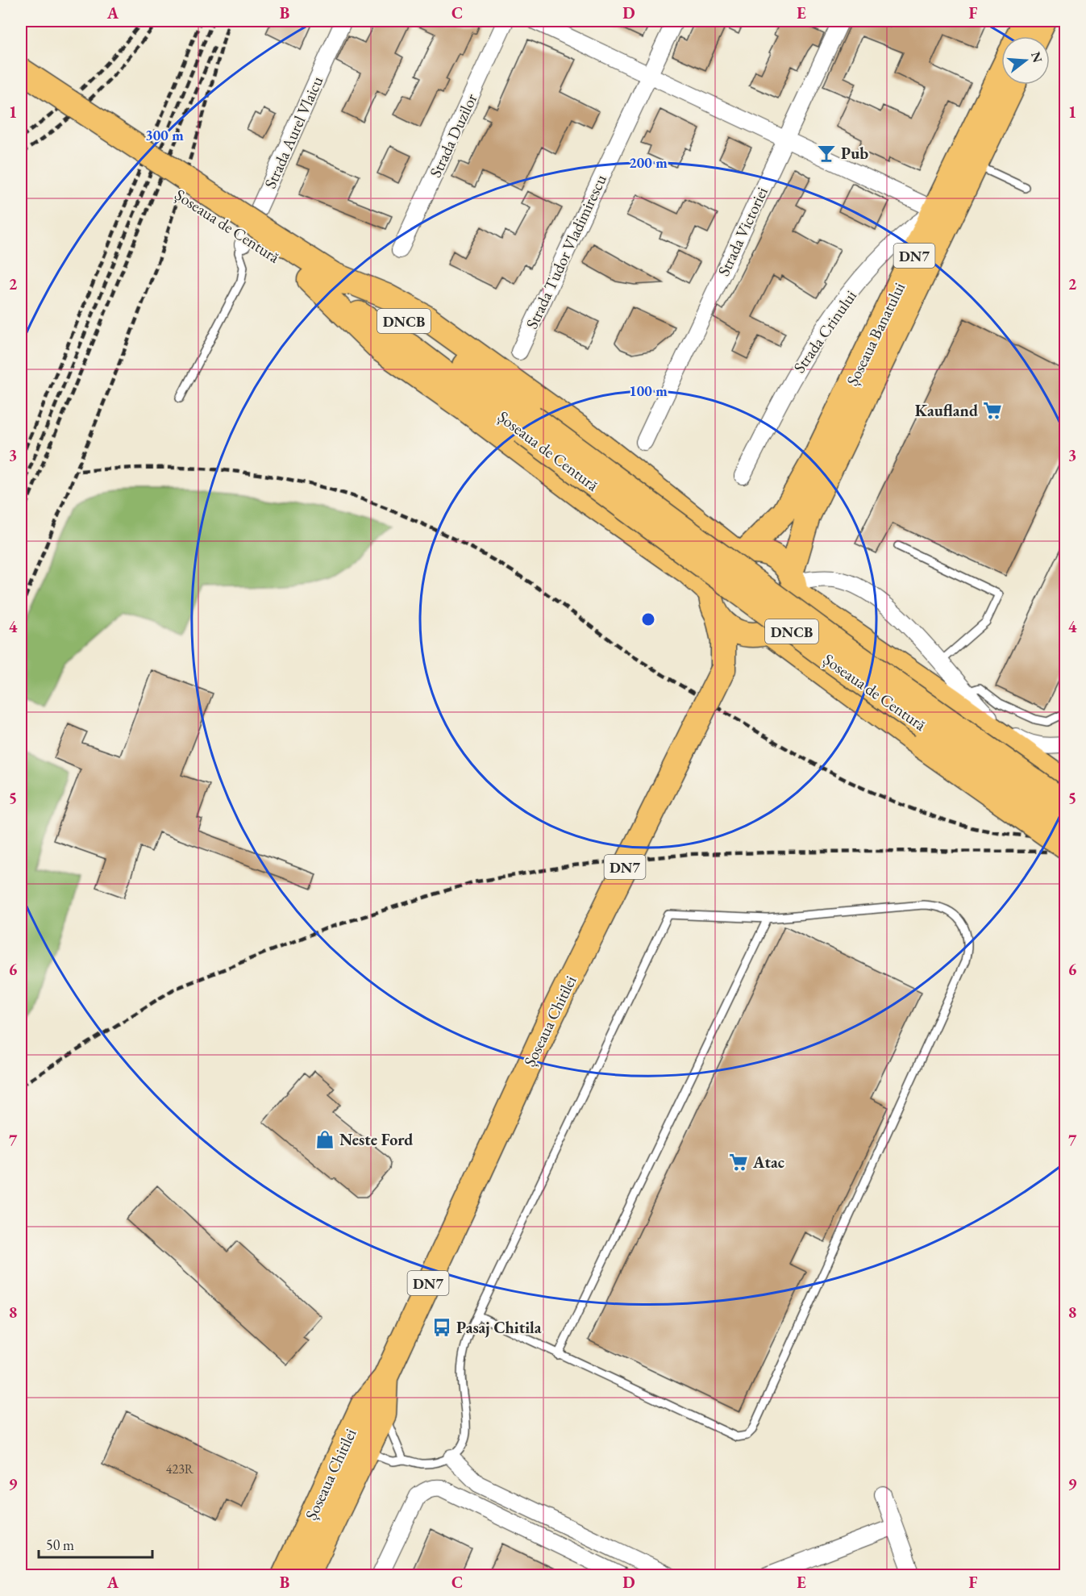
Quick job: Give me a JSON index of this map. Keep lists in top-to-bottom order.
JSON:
{
  "streets": {
    "main road": [
      "Șoseaua de Centură",
      "DN7",
      "DNCB",
      "Șoseaua Banatului",
      "Șoseaua Chitilei"
    ],
    "street": [
      "Strada Aurel Vlaicu",
      "Strada Duzilor",
      "Strada Victoriei",
      "Strada Tudor Vladimirescu",
      "Strada Crinului"
    ]
  },
  "crossings": [
    ["Strada Aurel Vlaicu", "Șoseaua de Centură"],
    ["DN7", "Șoseaua Banatului"],
    ["DN7", "Șoseaua Chitilei"],
    ["Strada Crinului", "Șoseaua Banatului"],
    ["Șoseaua Banatului", "Șoseaua Chitilei"]
  ],
  "places": {
    "bar": ["Pub"],
    "supermarket": ["Kaufland", "Atac"],
    "shop": ["Neste Ford"],
    "bus stop": ["Pasaj Chitila"]
  },
  "house_numbers": ["423R"],
  "scale_bar": "50 m",
  "north": "right",
  "grid": {
    "columns": [
      "A",
      "B",
      "C",
      "D",
      "E",
      "F"
    ],
    "rows": [
      "1",
      "2",
      "3",
      "4",
      "5",
      "6",
      "7",
      "8",
      "9"
    ]
  },
  "rings": ["300 m", "200 m", "100 m"]
}
